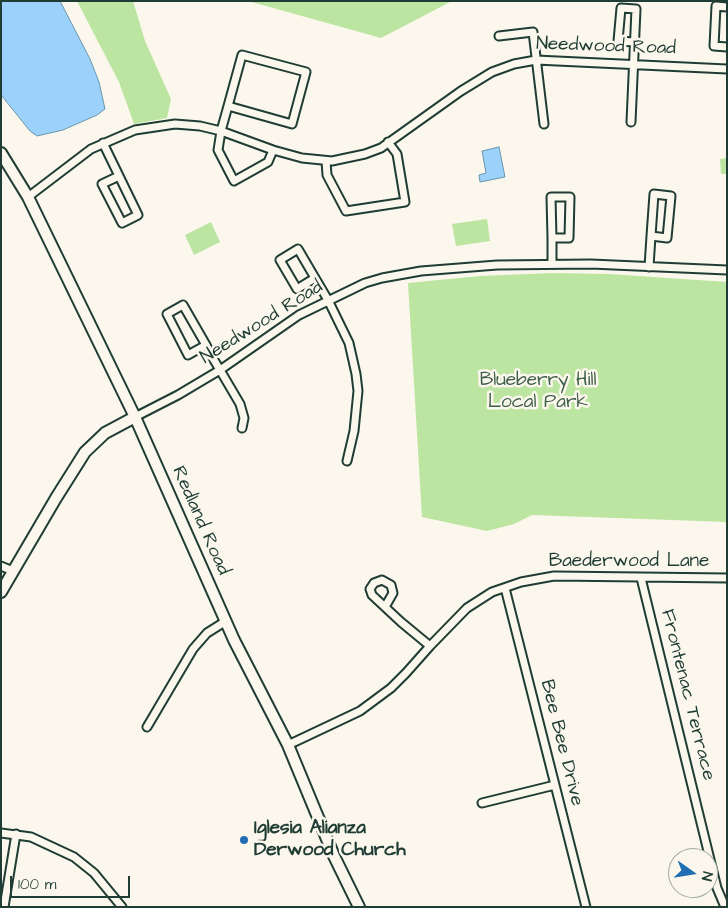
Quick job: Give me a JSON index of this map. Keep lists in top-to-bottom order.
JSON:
{
  "streets": {
    "main road": ["Needwood Road", "Redland Road"],
    "street": ["Baederwood Lane", "Frontenac Terrace", "Bee Bee Drive"]
  },
  "crossings": [
    ["Needwood Road", "Redland Road"],
    ["Redland Road", "Baederwood Lane"],
    ["Baederwood Lane", "Frontenac Terrace"],
    ["Baederwood Lane", "Bee Bee Drive"]
  ],
  "parks": ["Blueberry Hill Local Park"],
  "places": ["Iglesia Alianza Derwood Church"],
  "scale_bar": "100 m",
  "north": "right"
}
